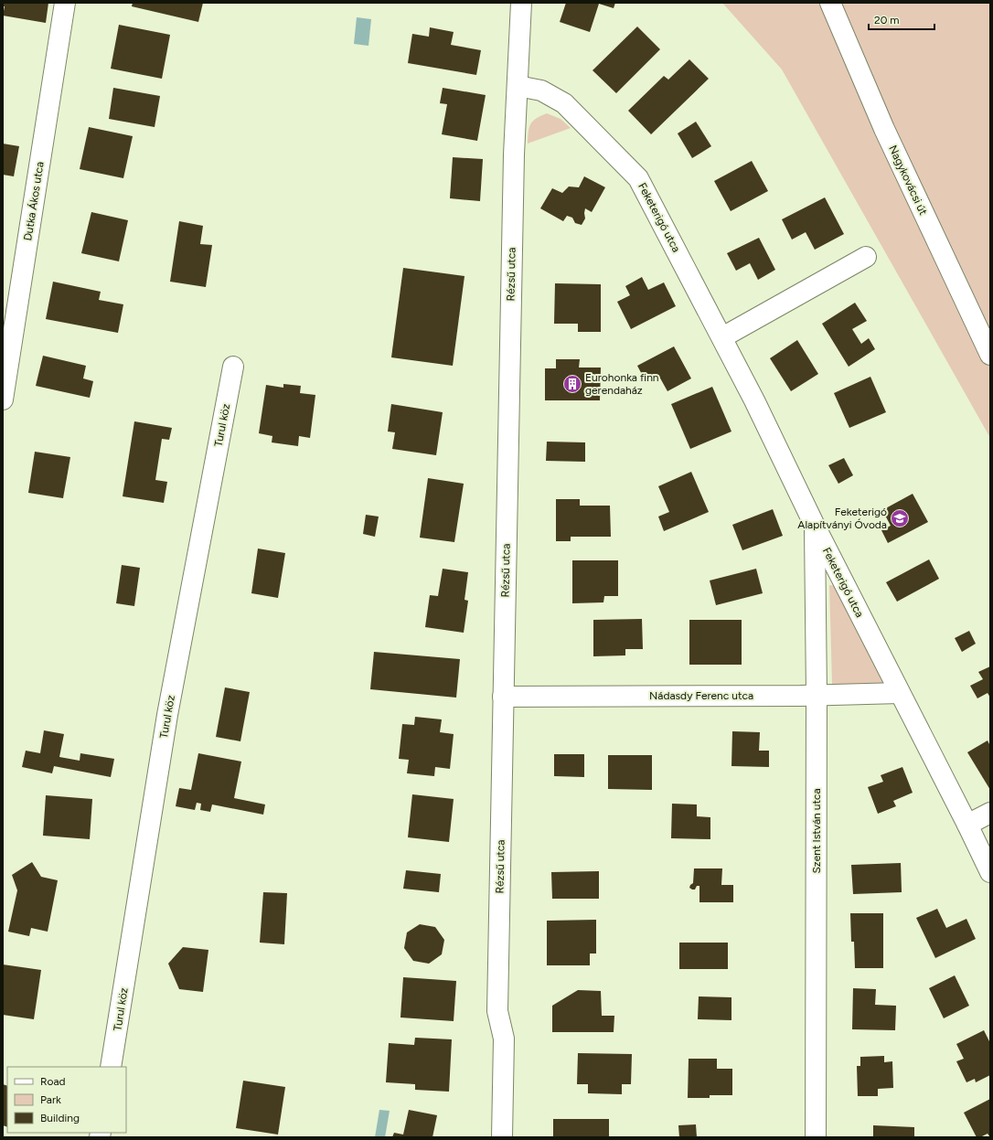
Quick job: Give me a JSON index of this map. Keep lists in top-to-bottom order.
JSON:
{
  "streets": {
    "street": [
      "Nagykovácsi út",
      "Dutka Ákos utca",
      "Feketerigó utca",
      "Rézsű utca",
      "Turul köz",
      "Nádasdy Ferenc utca",
      "Szent István utca"
    ]
  },
  "crossings": [
    ["Feketerigó utca", "Rézsű utca"],
    ["Feketerigó utca", "Nádasdy Ferenc utca"],
    ["Feketerigó utca", "Szent István utca"],
    ["Rézsű utca", "Nádasdy Ferenc utca"],
    ["Nádasdy Ferenc utca", "Szent István utca"]
  ],
  "places": {
    "building": ["Eurohonka finn gerendaház"],
    "school or university": ["Feketerigó Alapítványi Óvoda"]
  },
  "legend": ["Road", "Park", "Building"],
  "scale_bar": "20 m"
}
